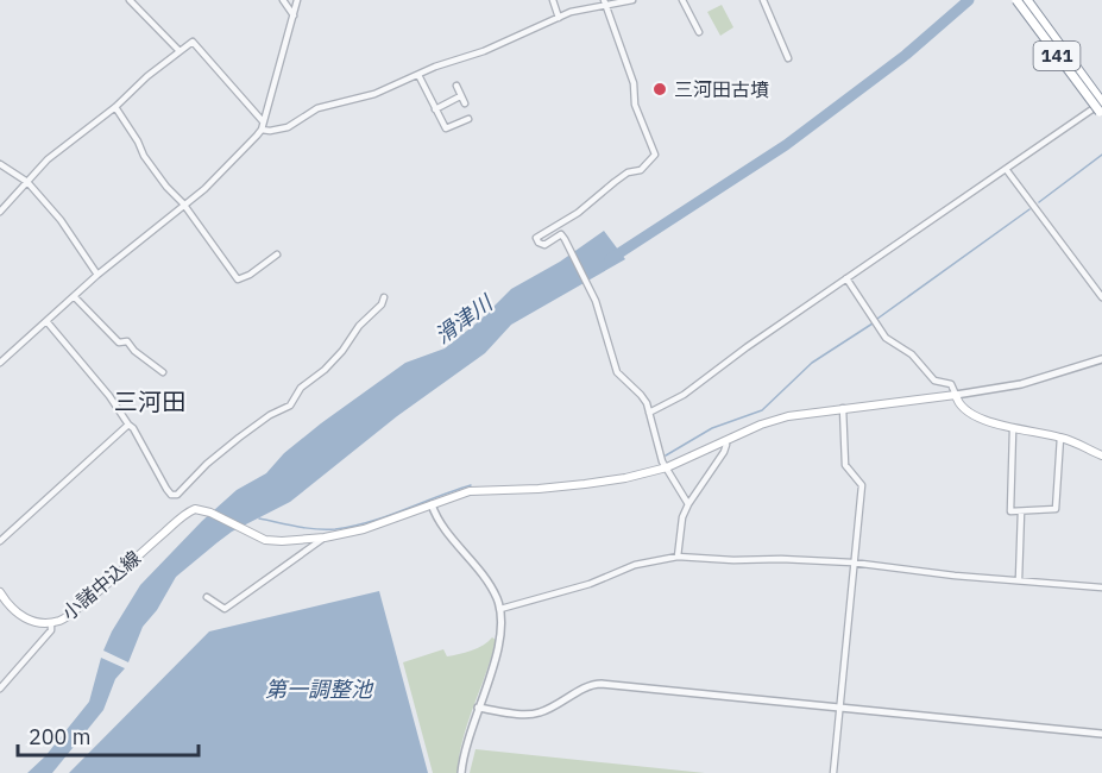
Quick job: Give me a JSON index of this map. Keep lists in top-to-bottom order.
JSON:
{
  "streets": {
    "highway": ["141"],
    "main road": ["小諸中込線"]
  },
  "districts": ["三河田"],
  "water": ["滑津川", "第一調整池"],
  "places": ["三河田古墳"],
  "scale_bar": "200 m"
}
